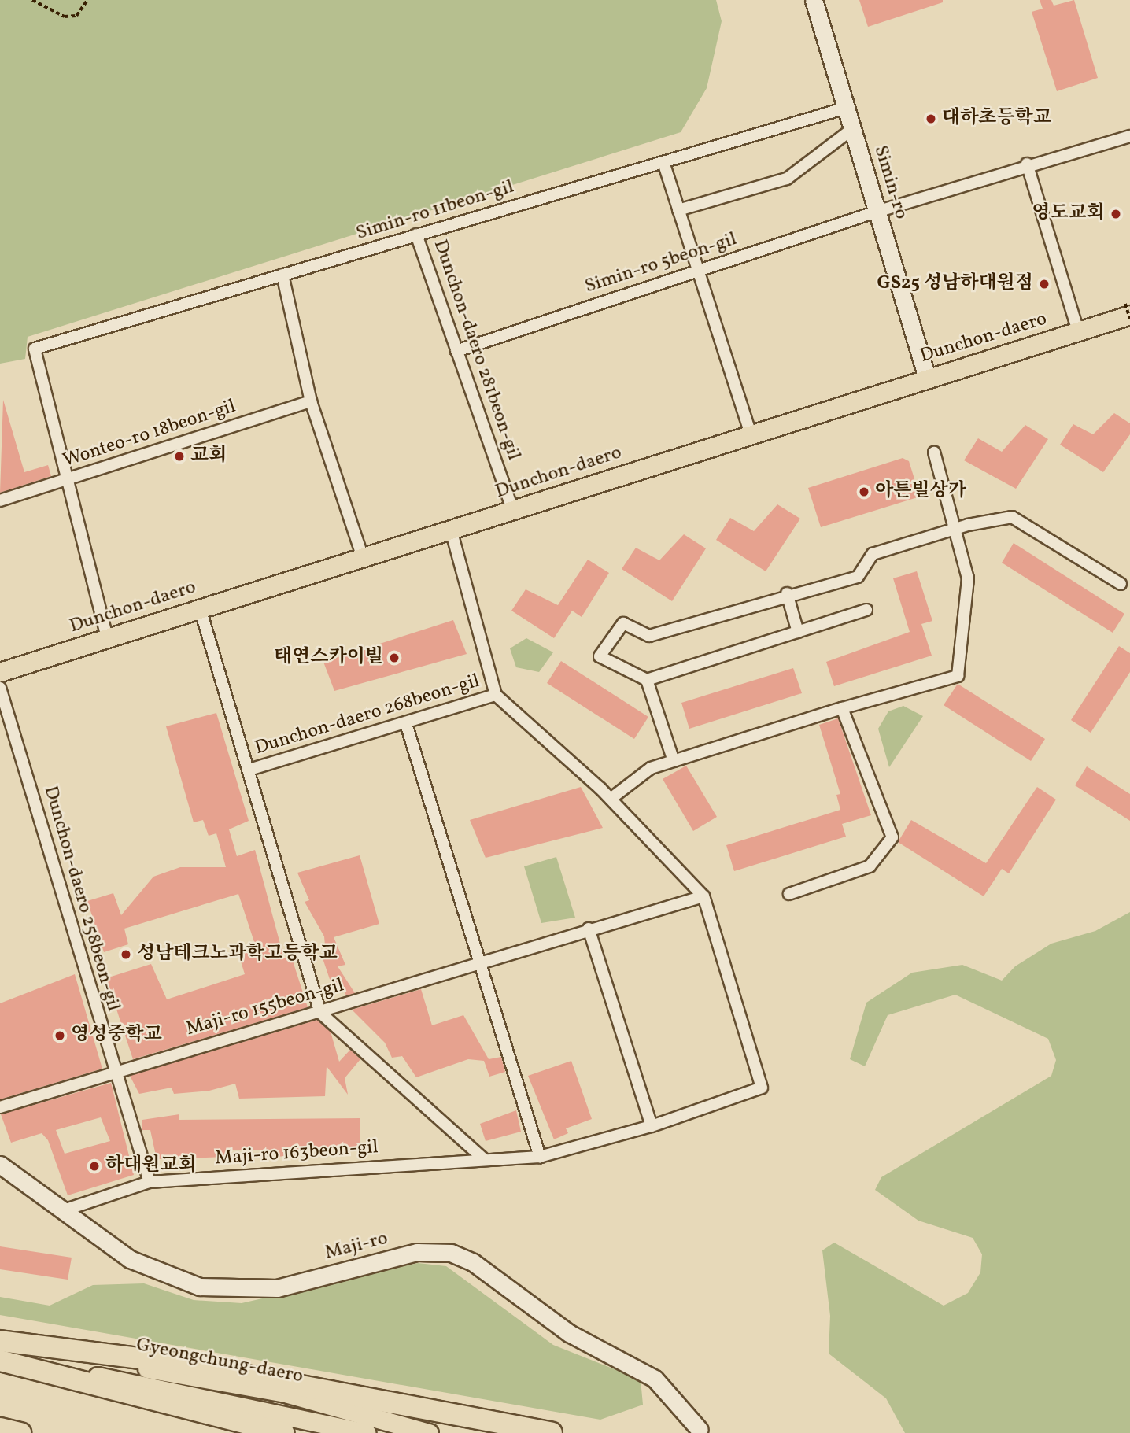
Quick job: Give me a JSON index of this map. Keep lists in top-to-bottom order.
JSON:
{
  "streets": {
    "main road": [
      "Simin-ro",
      "Dunchon-daero",
      "Maji-ro",
      "Gyeongchung-daero"
    ],
    "street": [
      "Simin-ro 11beon-gil",
      "Simin-ro 5beon-gil",
      "Dunchon-daero 281beon-gil",
      "Wonteo-ro 18beon-gil",
      "Dunchon-daero 268beon-gil",
      "Dunchon-daero 258beon-gil",
      "Maji-ro 155beon-gil",
      "Maji-ro 163beon-gil"
    ]
  },
  "crossings": [
    ["Simin-ro", "Simin-ro 11beon-gil"],
    ["Simin-ro", "Simin-ro 5beon-gil"],
    ["Simin-ro", "Dunchon-daero"],
    ["Simin-ro 11beon-gil", "Dunchon-daero 281beon-gil"],
    ["Simin-ro 11beon-gil", "Wonteo-ro 18beon-gil"],
    ["Simin-ro 5beon-gil", "Dunchon-daero 281beon-gil"],
    ["Dunchon-daero", "Dunchon-daero 281beon-gil"],
    ["Dunchon-daero", "Dunchon-daero 268beon-gil"],
    ["Dunchon-daero 268beon-gil", "Maji-ro 155beon-gil"],
    ["Dunchon-daero 258beon-gil", "Maji-ro 155beon-gil"],
    ["Dunchon-daero 258beon-gil", "Maji-ro 163beon-gil"],
    ["Maji-ro 155beon-gil", "Maji-ro 163beon-gil"],
    ["Maji-ro 163beon-gil", "Maji-ro"]
  ],
  "places": [
    "대하초등학교",
    "영도교회",
    "GS25 성남하대원점",
    "교회",
    "아튼빌상가",
    "태연스카이빌",
    "성남테크노과학고등학교",
    "영성중학교",
    "하대원교회"
  ]
}
